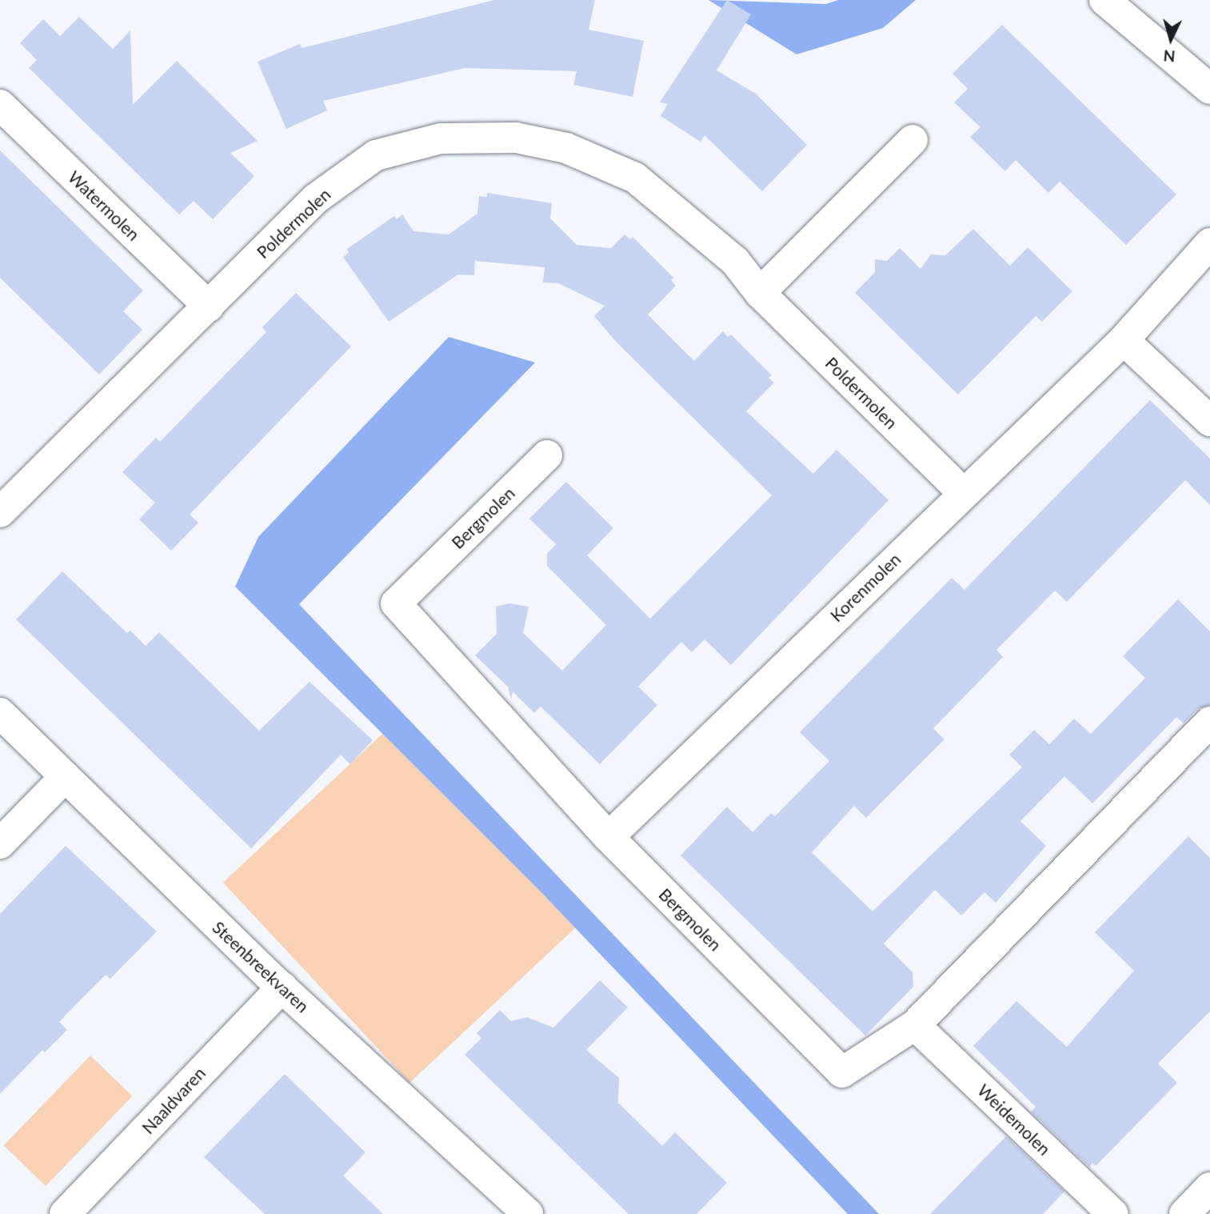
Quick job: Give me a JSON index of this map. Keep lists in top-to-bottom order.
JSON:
{
  "streets": {
    "street": [
      "Watermolen",
      "Poldermolen",
      "Bergmolen",
      "Korenmolen",
      "Steenbreekvaren",
      "Naaldvaren",
      "Weidemolen"
    ]
  },
  "crossings": [
    ["Watermolen", "Poldermolen"],
    ["Poldermolen", "Korenmolen"],
    ["Bergmolen", "Korenmolen"],
    ["Bergmolen", "Weidemolen"],
    ["Steenbreekvaren", "Naaldvaren"]
  ],
  "north": "bottom"
}
